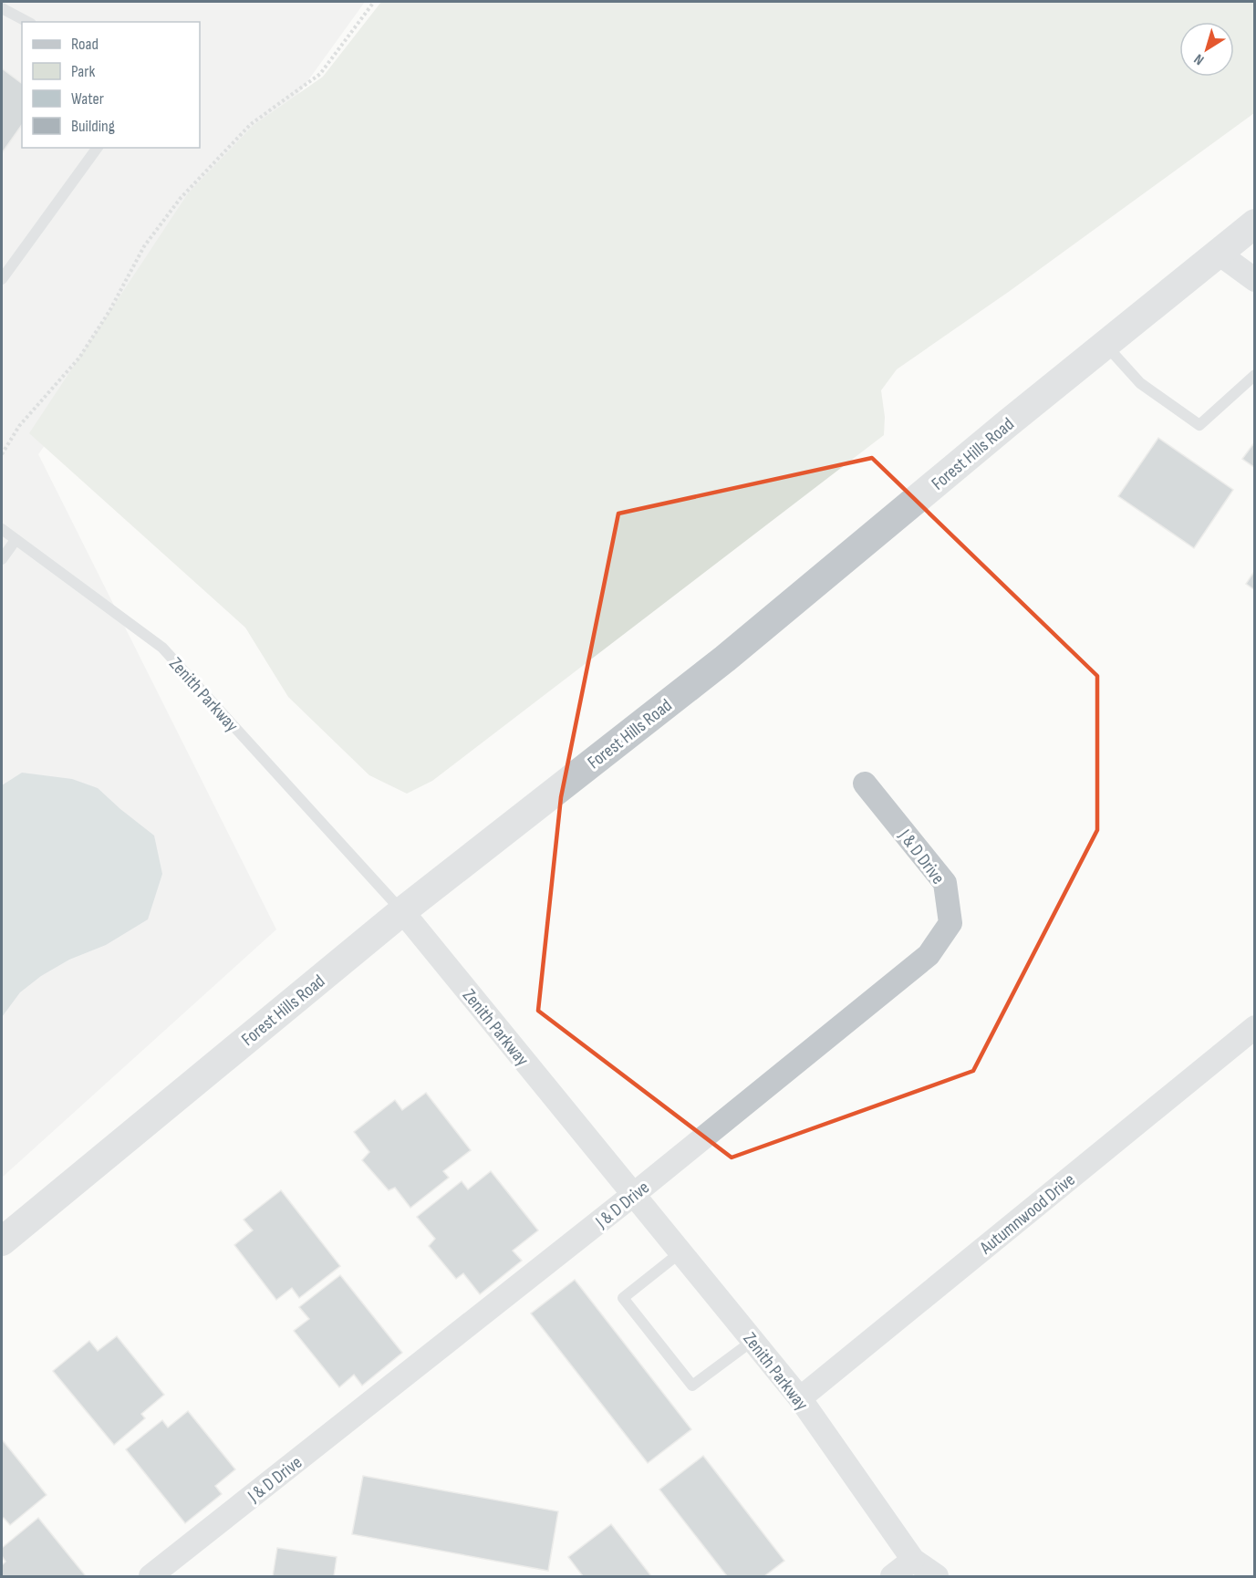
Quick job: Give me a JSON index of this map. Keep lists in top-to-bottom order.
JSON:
{
  "streets": {
    "street": [
      "Forest Hills Road",
      "Zenith Parkway",
      "J & D Drive",
      "Autumnwood Drive"
    ]
  },
  "crossings": [
    ["Forest Hills Road", "Zenith Parkway"],
    ["Zenith Parkway", "J & D Drive"],
    ["Zenith Parkway", "Autumnwood Drive"]
  ],
  "legend": [
    "Road",
    "Park",
    "Water",
    "Building"
  ],
  "north": "bottom left"
}
